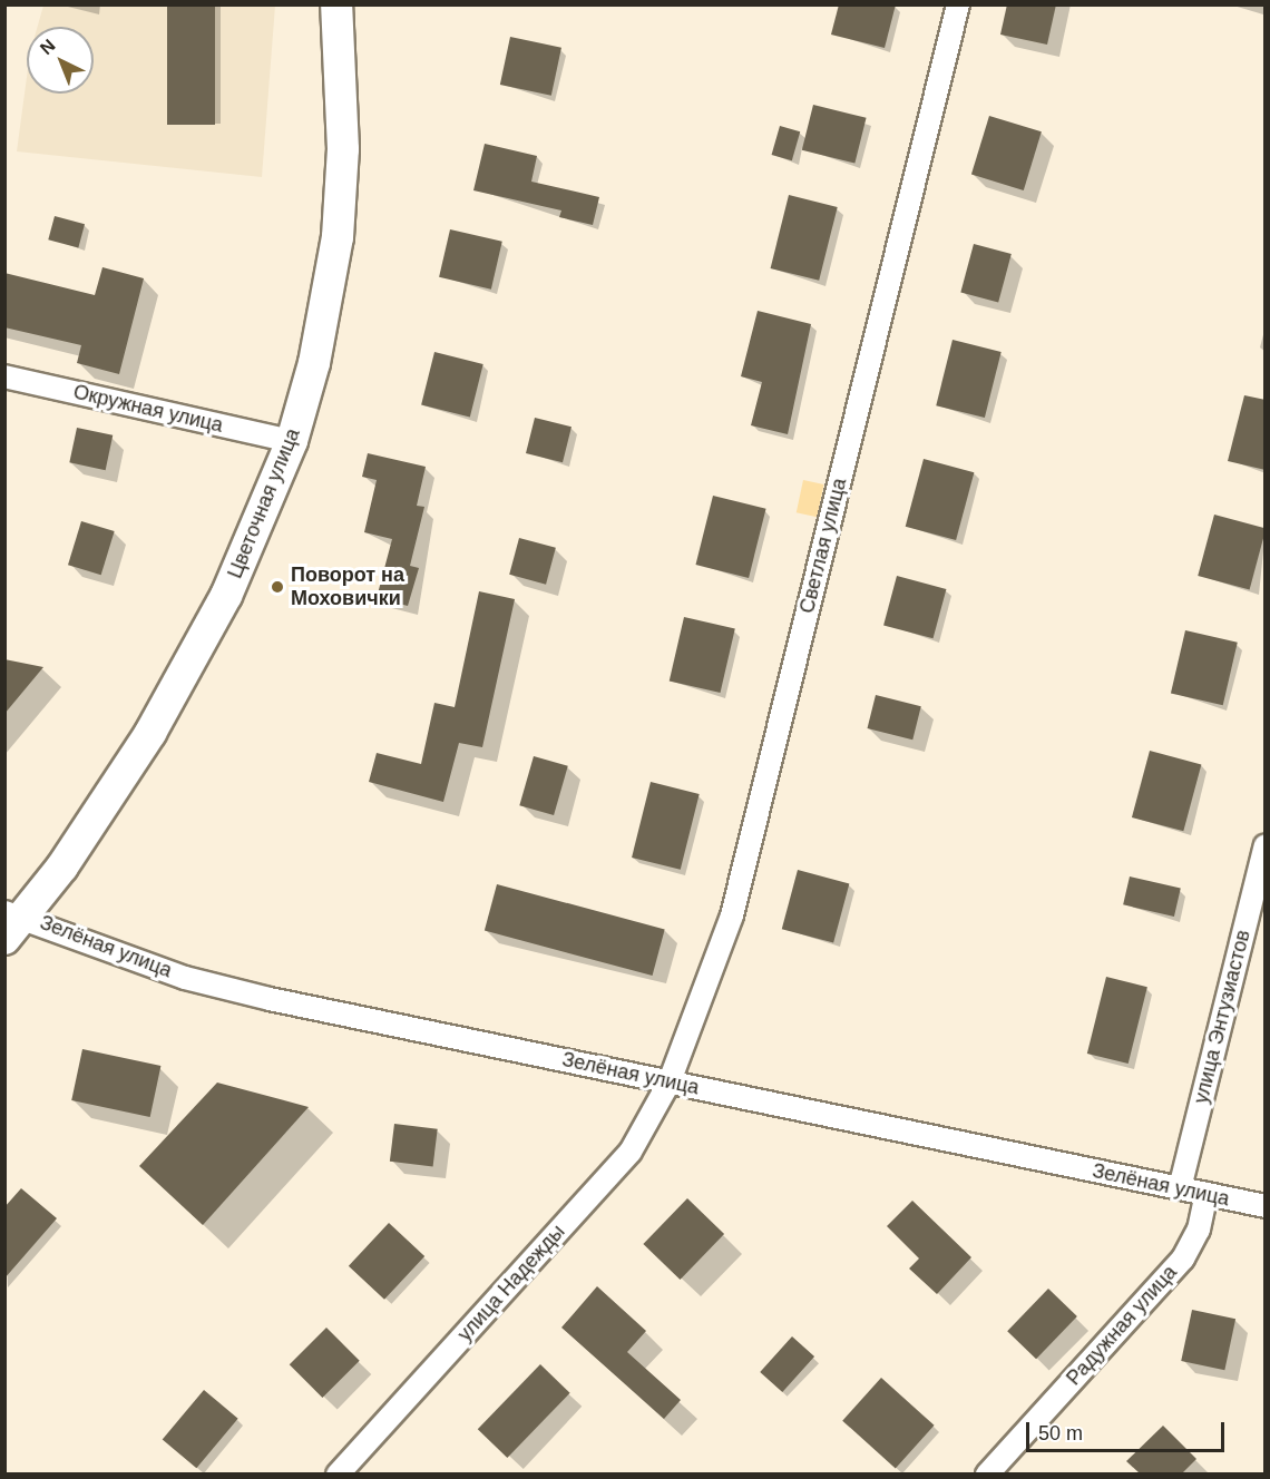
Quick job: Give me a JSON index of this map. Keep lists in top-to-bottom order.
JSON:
{
  "streets": {
    "main road": ["Цветочная улица"],
    "street": [
      "Окружная улица",
      "Светлая улица",
      "Зелёная улица",
      "улица Энтузиастов",
      "улица Надежды",
      "Радужная улица"
    ]
  },
  "crossings": [
    ["Окружная улица", "Цветочная улица"],
    ["Цветочная улица", "Зелёная улица"],
    ["Светлая улица", "Зелёная улица"],
    ["Светлая улица", "улица Надежды"],
    ["Зелёная улица", "улица Энтузиастов"],
    ["Зелёная улица", "улица Надежды"],
    ["Зелёная улица", "Радужная улица"]
  ],
  "places": ["Поворот на Моховички"],
  "scale_bar": "50 m",
  "north": "top left"
}
